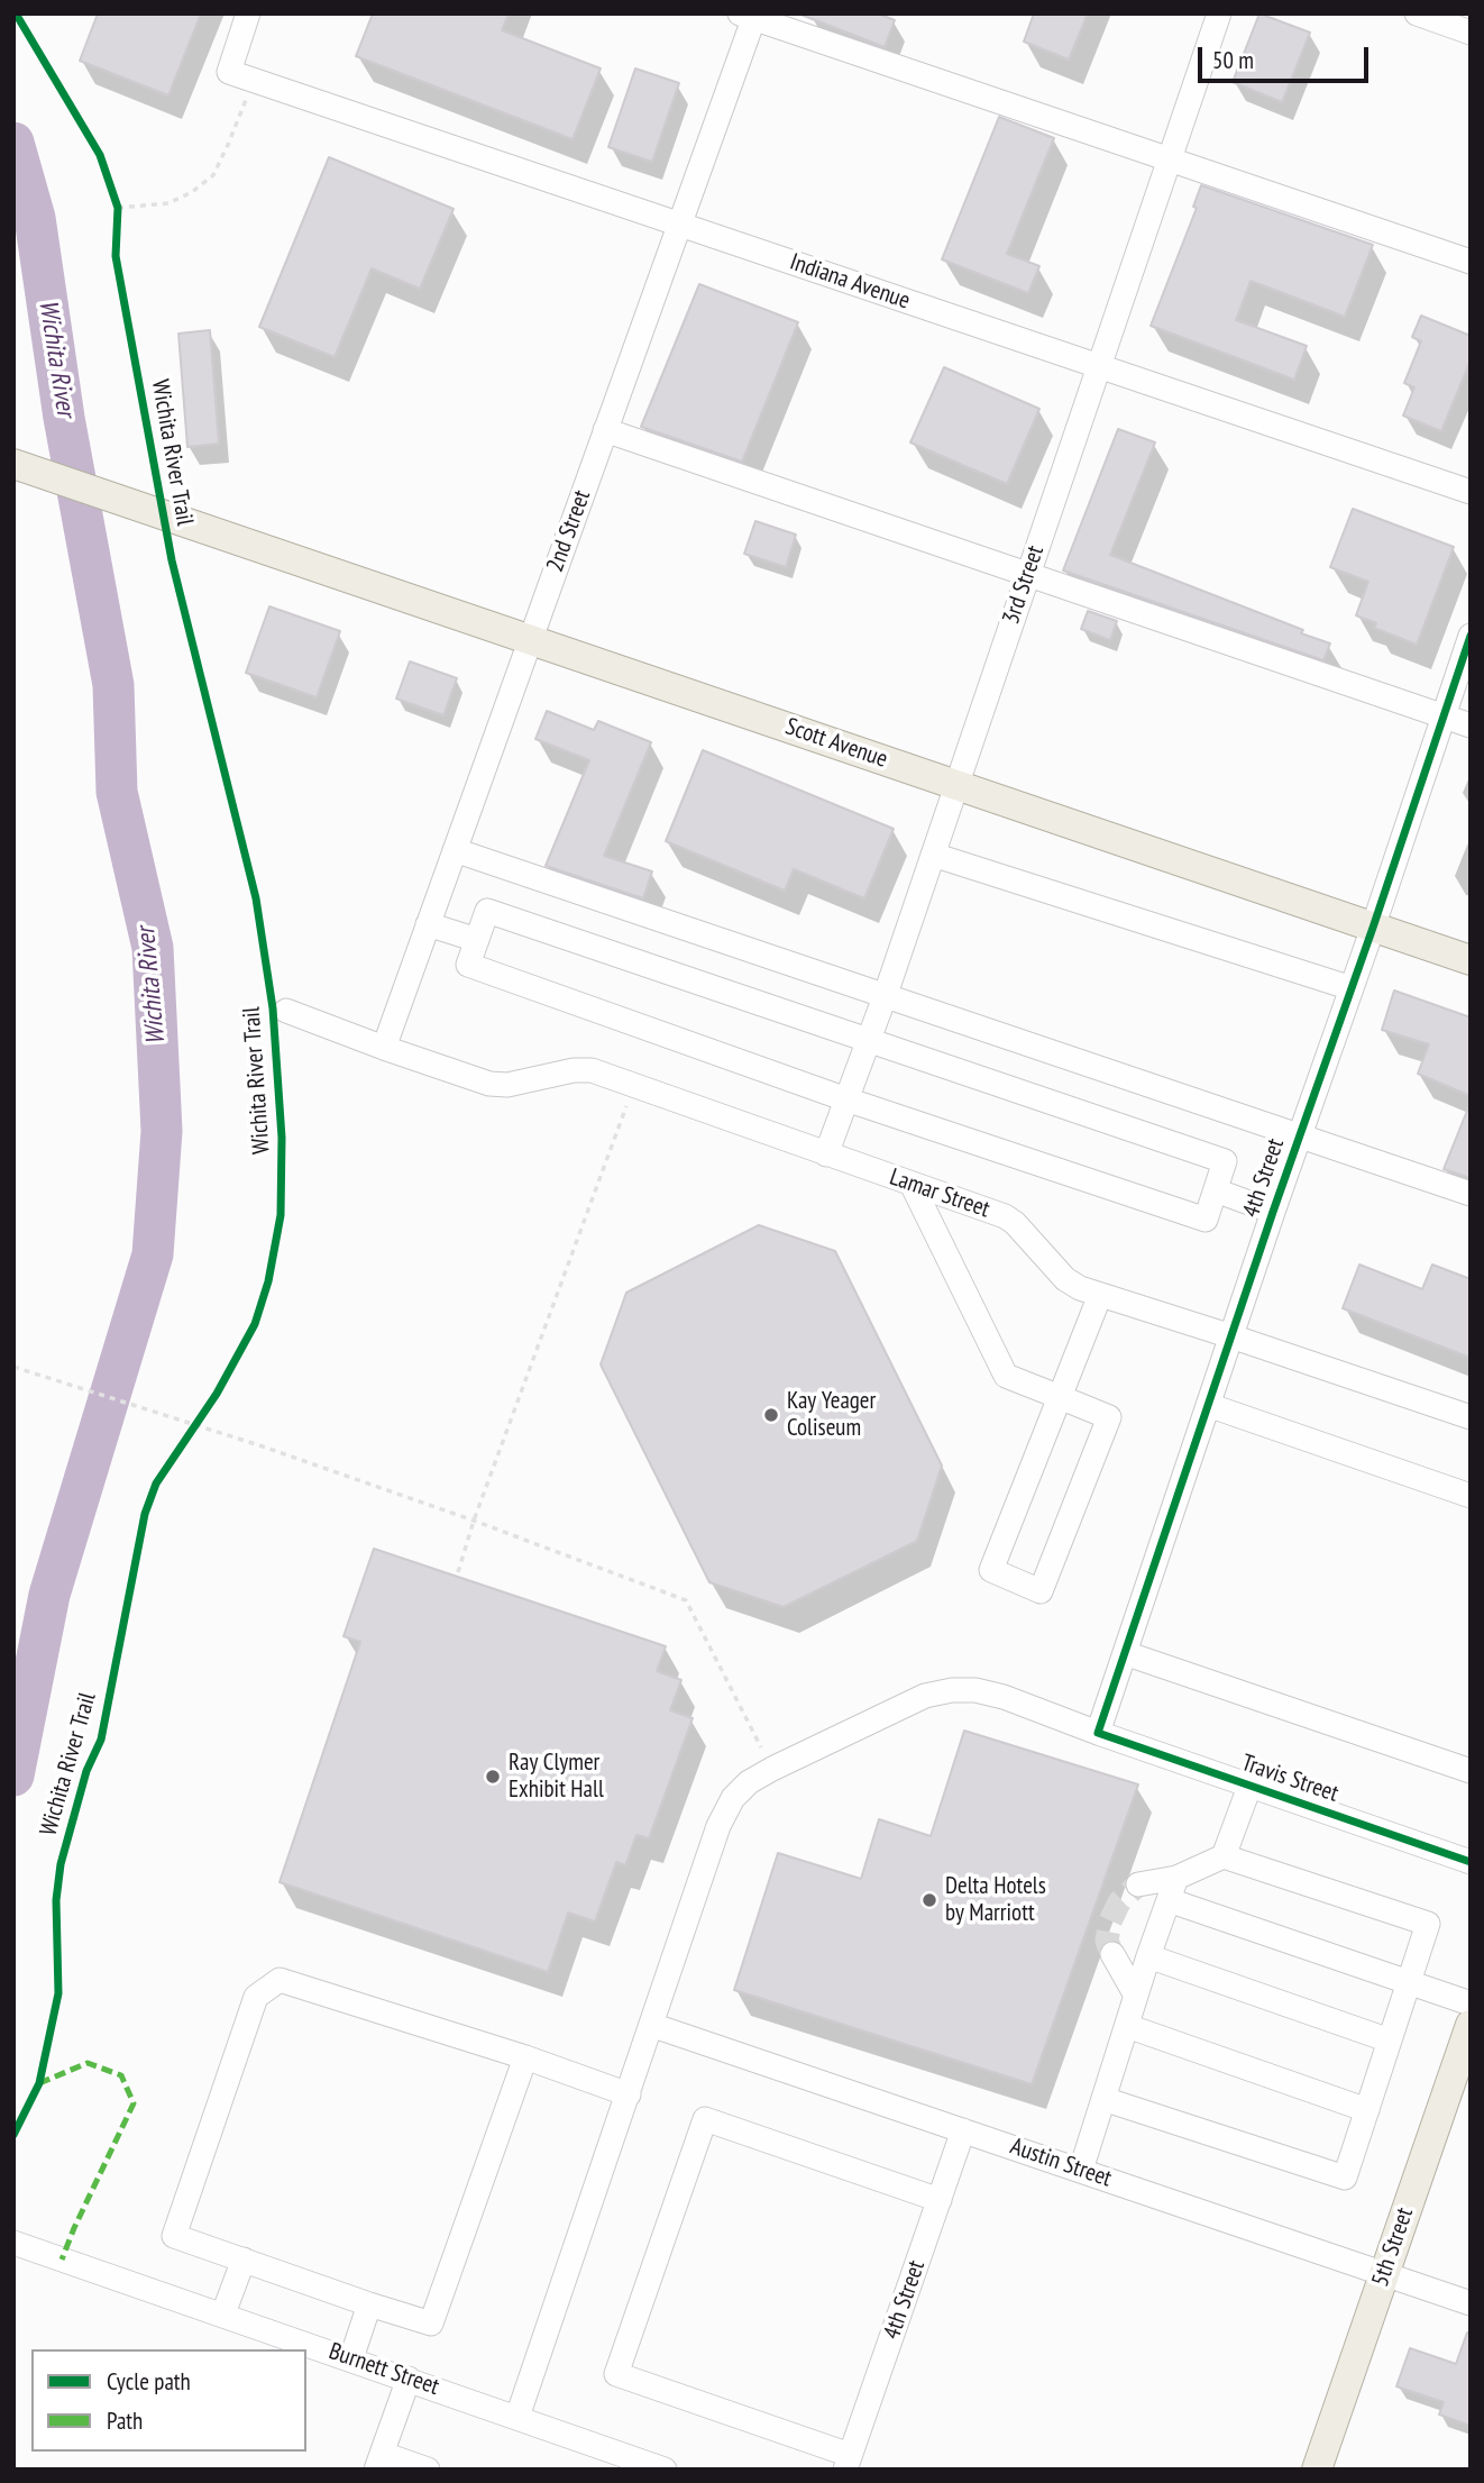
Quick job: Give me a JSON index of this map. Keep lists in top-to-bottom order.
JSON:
{
  "streets": {
    "main road": ["Scott Avenue", "5th Street"],
    "street": [
      "Indiana Avenue",
      "2nd Street",
      "3rd Street",
      "4th Street",
      "Lamar Street",
      "Travis Street",
      "Austin Street",
      "Burnett Street"
    ],
    "cycle path": ["Wichita River Trail"]
  },
  "crossings": [
    ["Indiana Avenue", "2nd Street"],
    ["Indiana Avenue", "3rd Street"],
    ["2nd Street", "Scott Avenue"],
    ["2nd Street", "Lamar Street"],
    ["3rd Street", "Scott Avenue"],
    ["3rd Street", "Lamar Street"],
    ["Scott Avenue", "4th Street"],
    ["4th Street", "Lamar Street"],
    ["4th Street", "Travis Street"],
    ["4th Street", "Austin Street"],
    ["Travis Street", "Austin Street"],
    ["Travis Street", "Burnett Street"],
    ["Austin Street", "5th Street"]
  ],
  "water": ["Wichita River"],
  "places": ["Kay Yeager Coliseum", "Ray Clymer Exhibit Hall", "Delta Hotels by Marriott"],
  "legend": ["Cycle path", "Path"],
  "scale_bar": "50 m"
}
